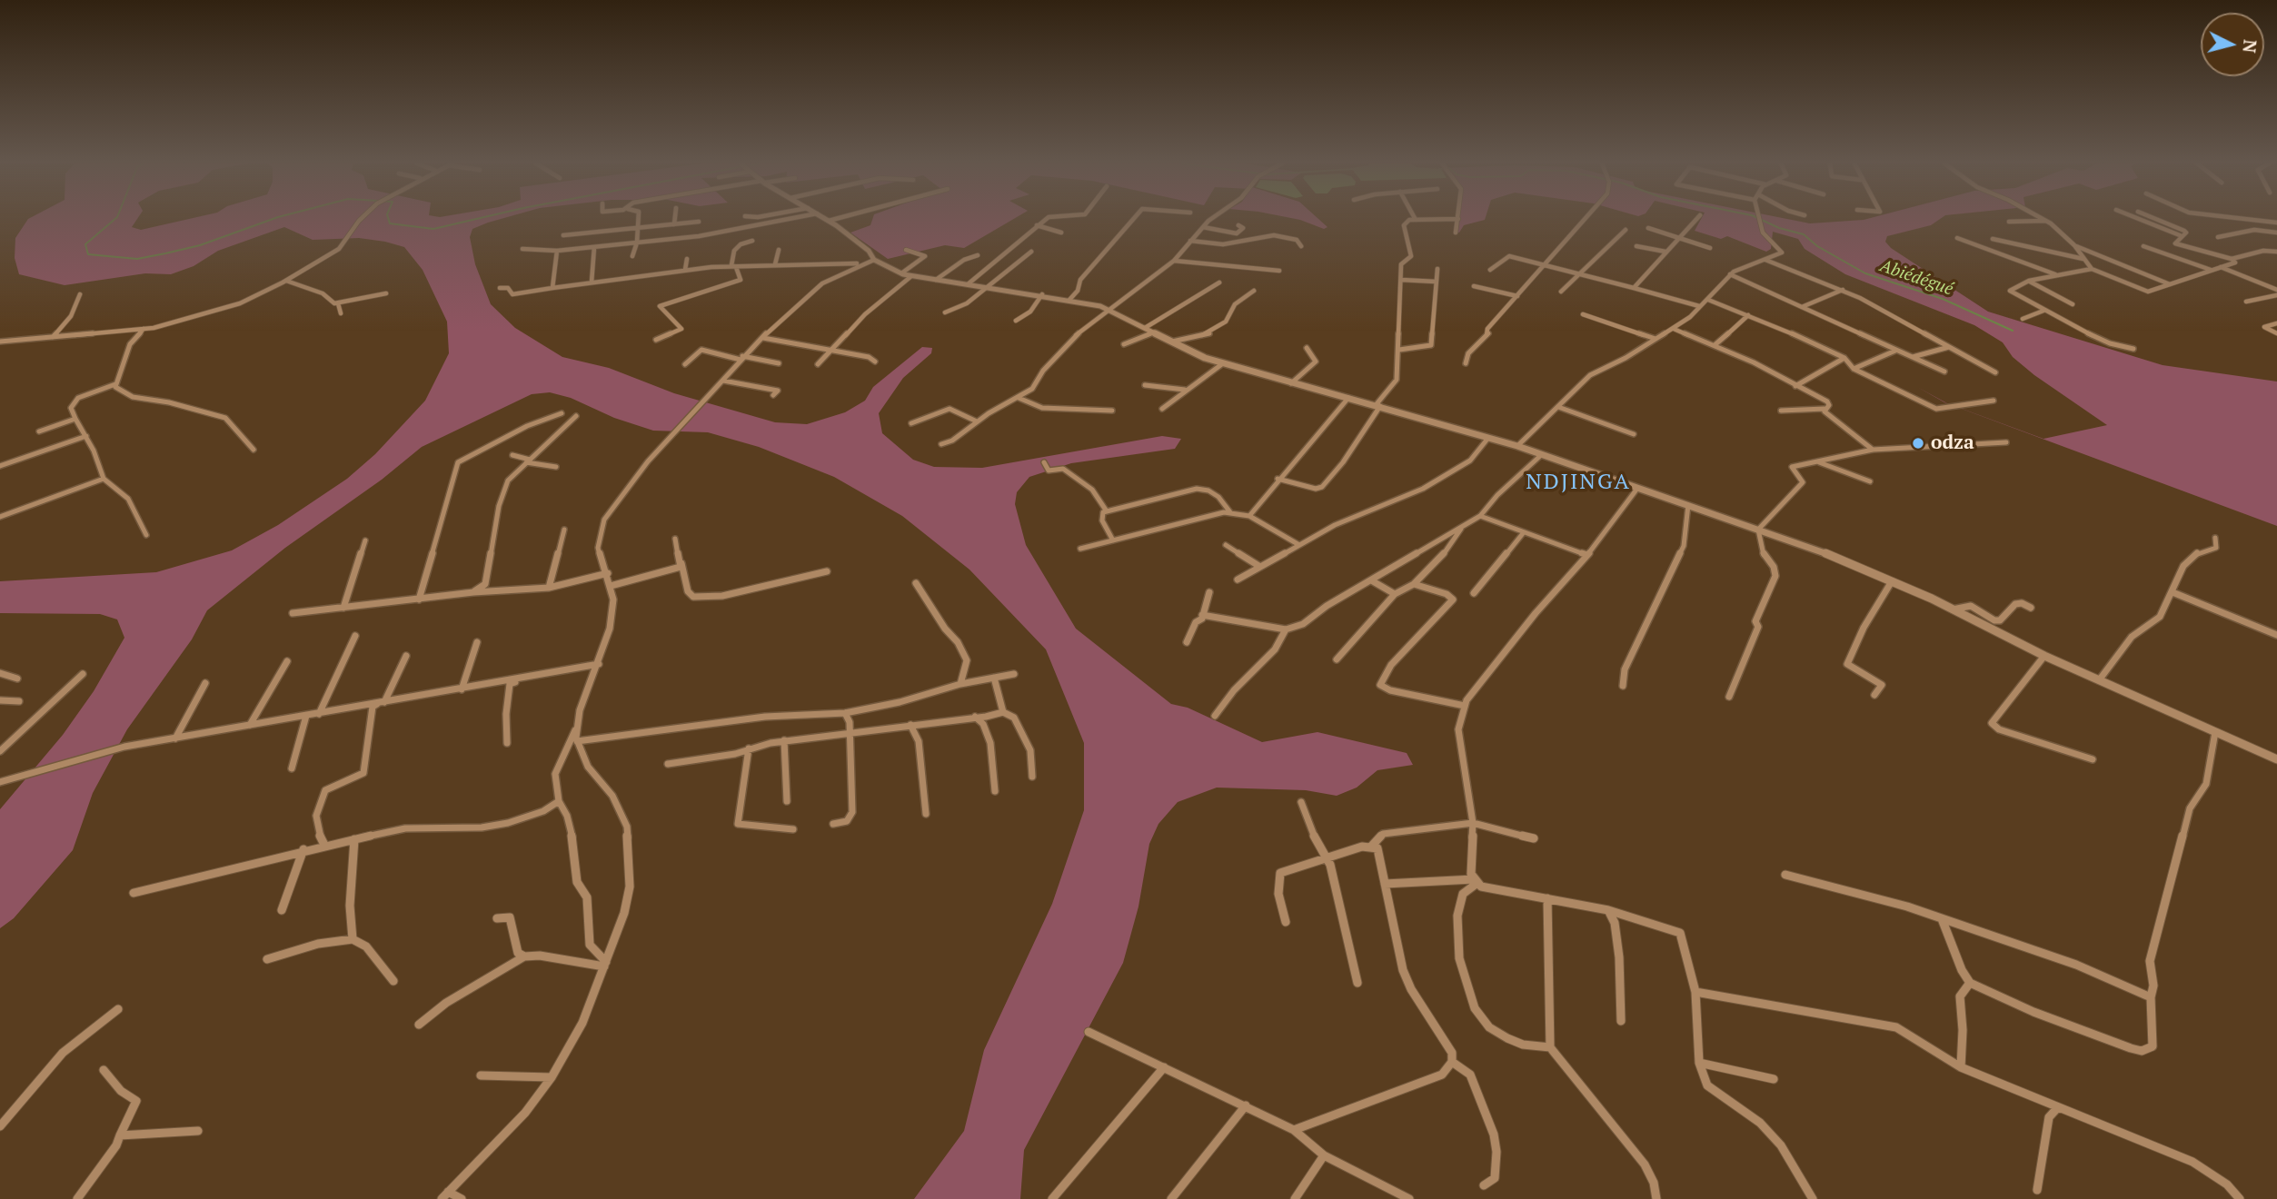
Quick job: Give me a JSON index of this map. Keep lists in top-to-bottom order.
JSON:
{
  "districts": ["NDJINGA"],
  "water": ["Abiédégué"],
  "places": ["odza"],
  "north": "right"
}
